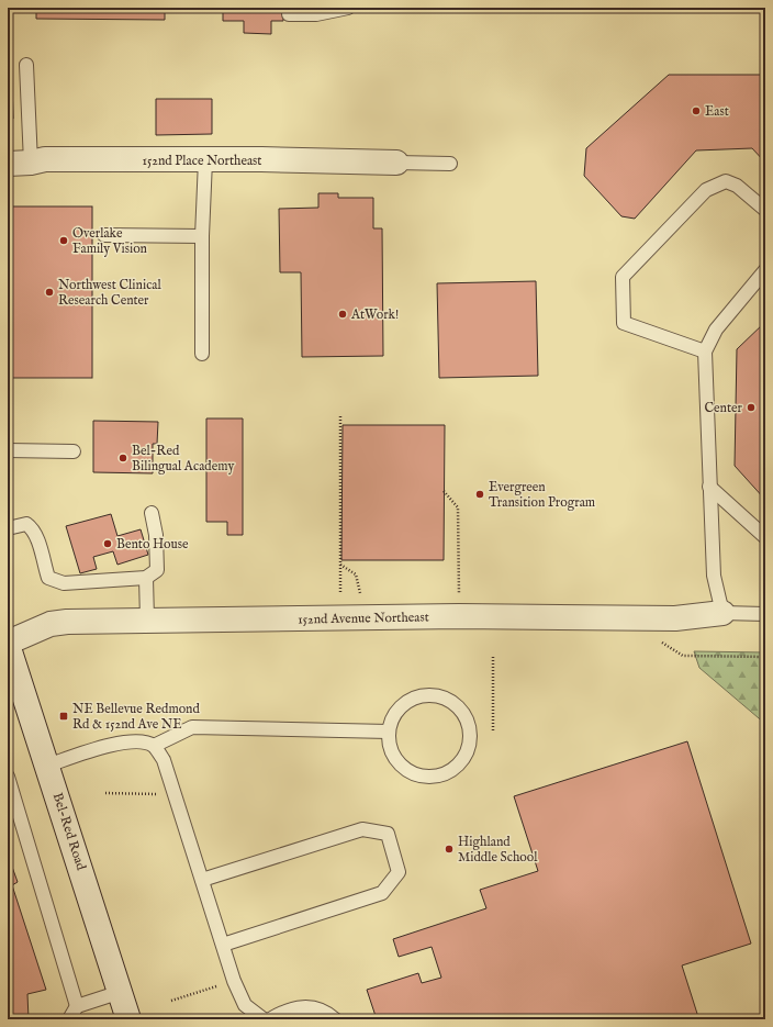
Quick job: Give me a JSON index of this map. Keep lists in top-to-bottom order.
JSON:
{
  "streets": {
    "street": ["152nd Place Northeast", "152nd Avenue Northeast", "Bel-Red Road"]
  },
  "crossings": [
    ["152nd Avenue Northeast", "Bel-Red Road"]
  ],
  "places": {
    "other": [
      "East",
      "Overlake Family Vision",
      "Northwest Clinical Research Center",
      "AtWork!",
      "Center",
      "Bel-Red Bilingual Academy",
      "Evergreen Transition Program",
      "Bento House",
      "Highland Middle School"
    ],
    "transit": ["NE Bellevue Redmond Rd & 152nd Ave NE"]
  }
}
